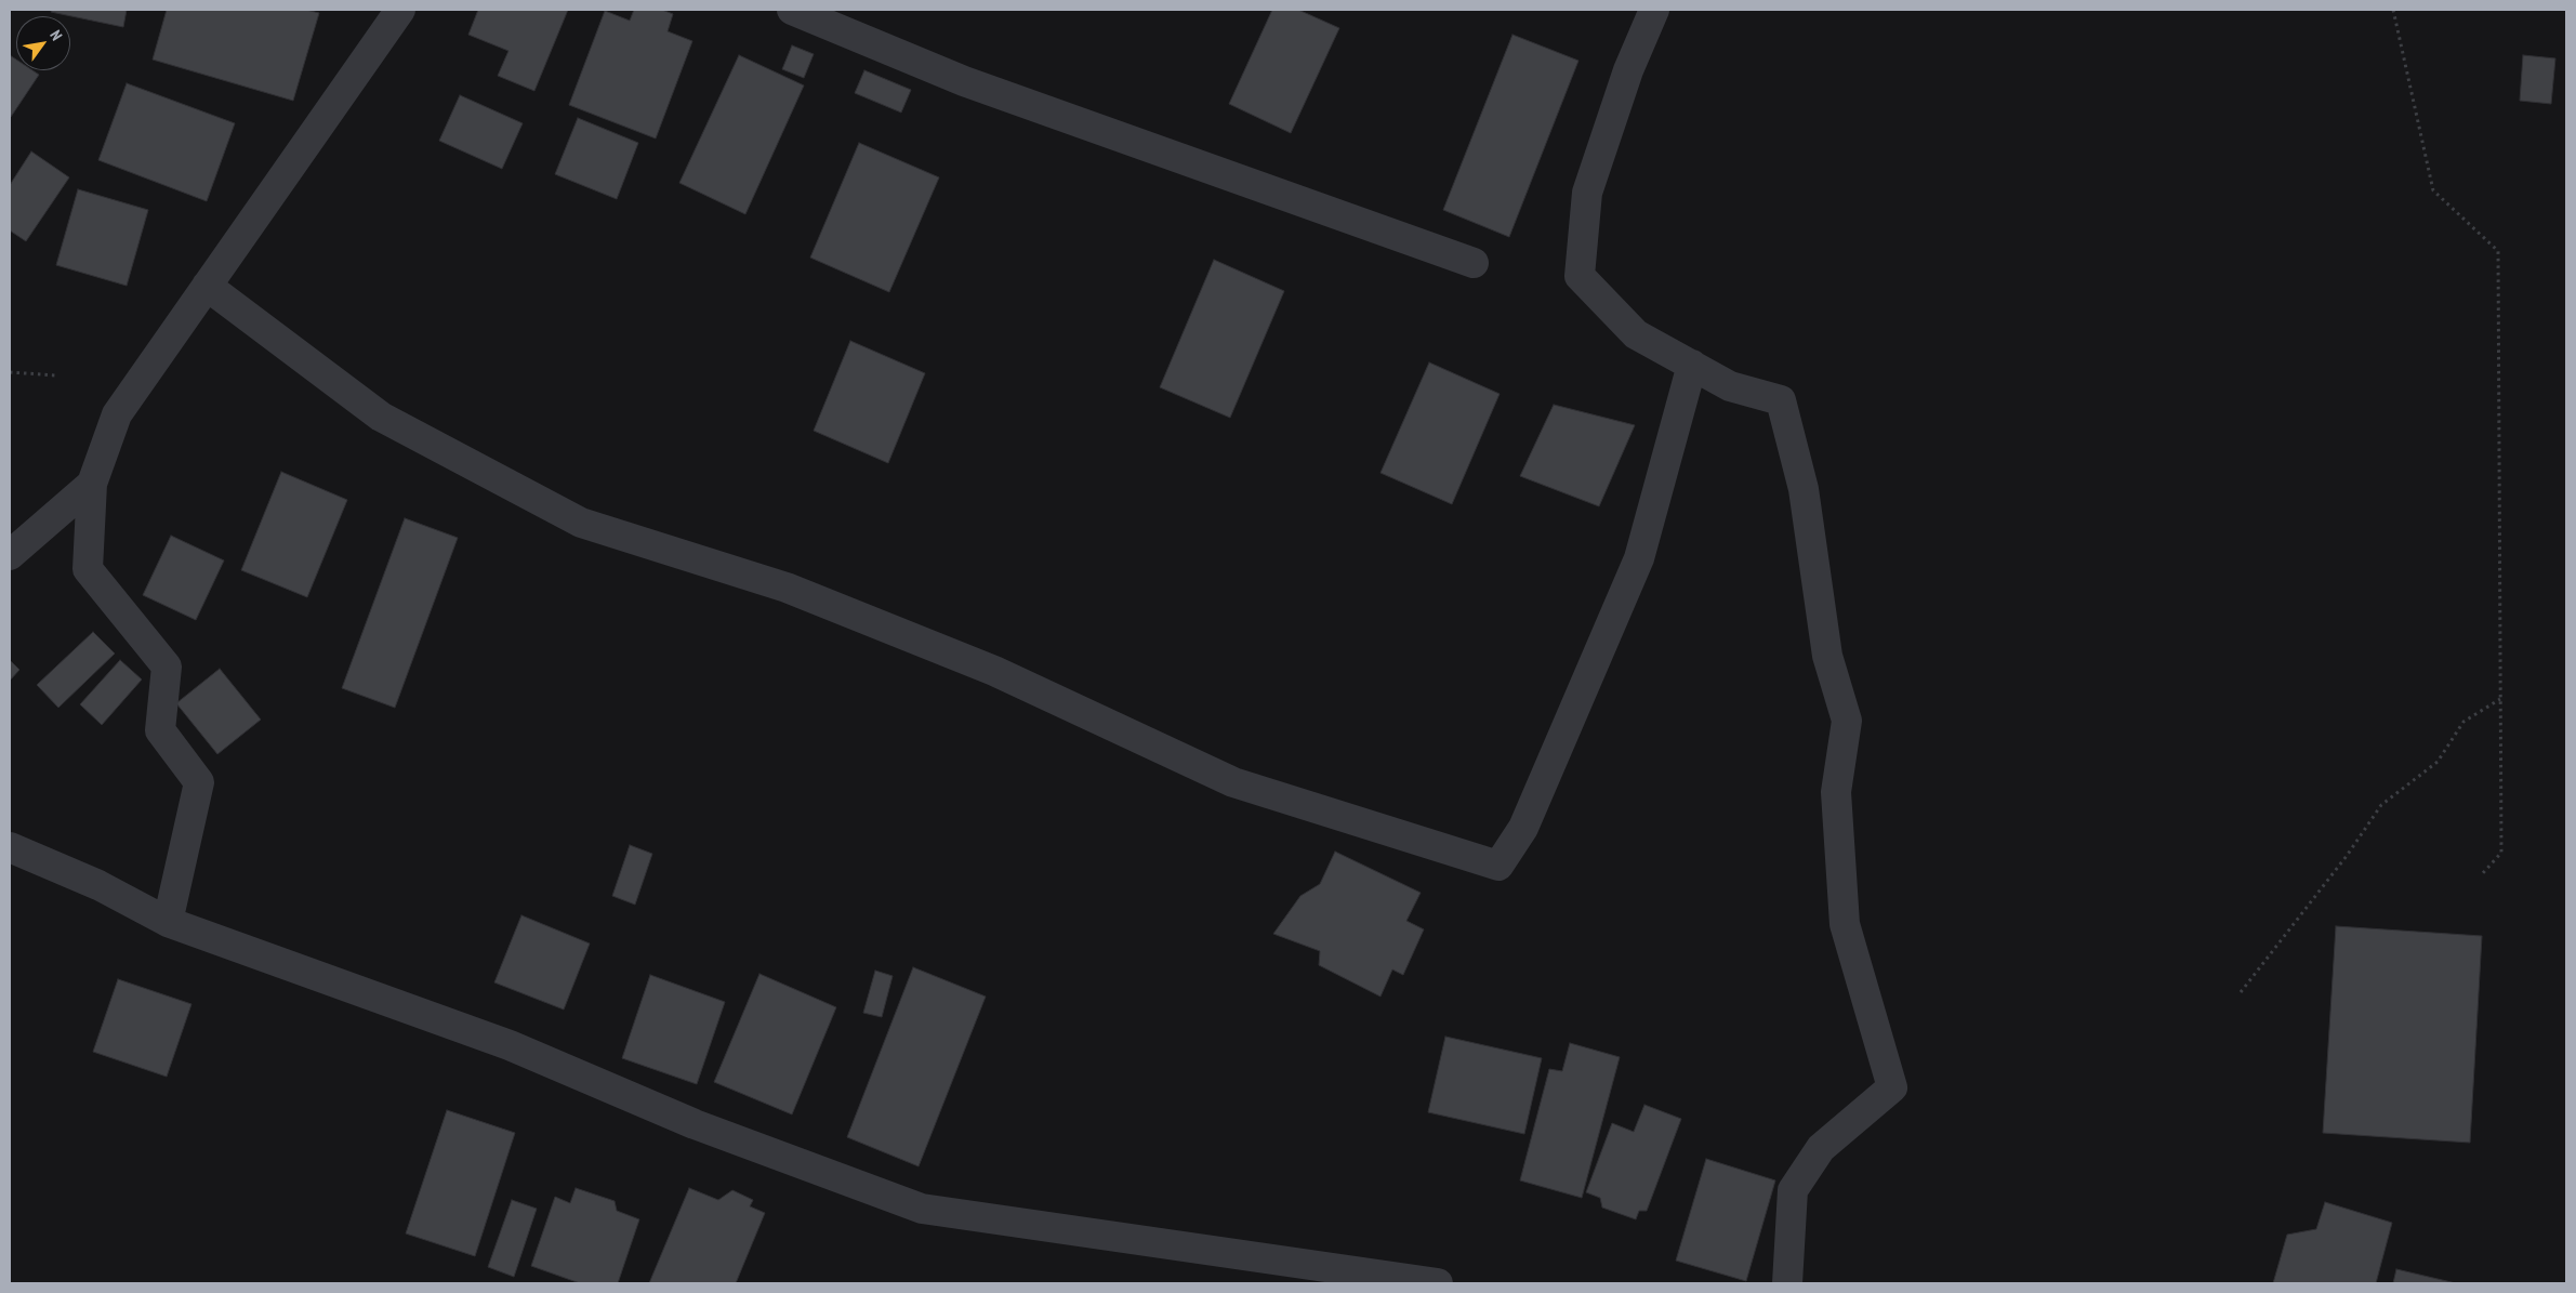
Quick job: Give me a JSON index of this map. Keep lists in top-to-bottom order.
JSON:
{
  "north": "top right"
}
